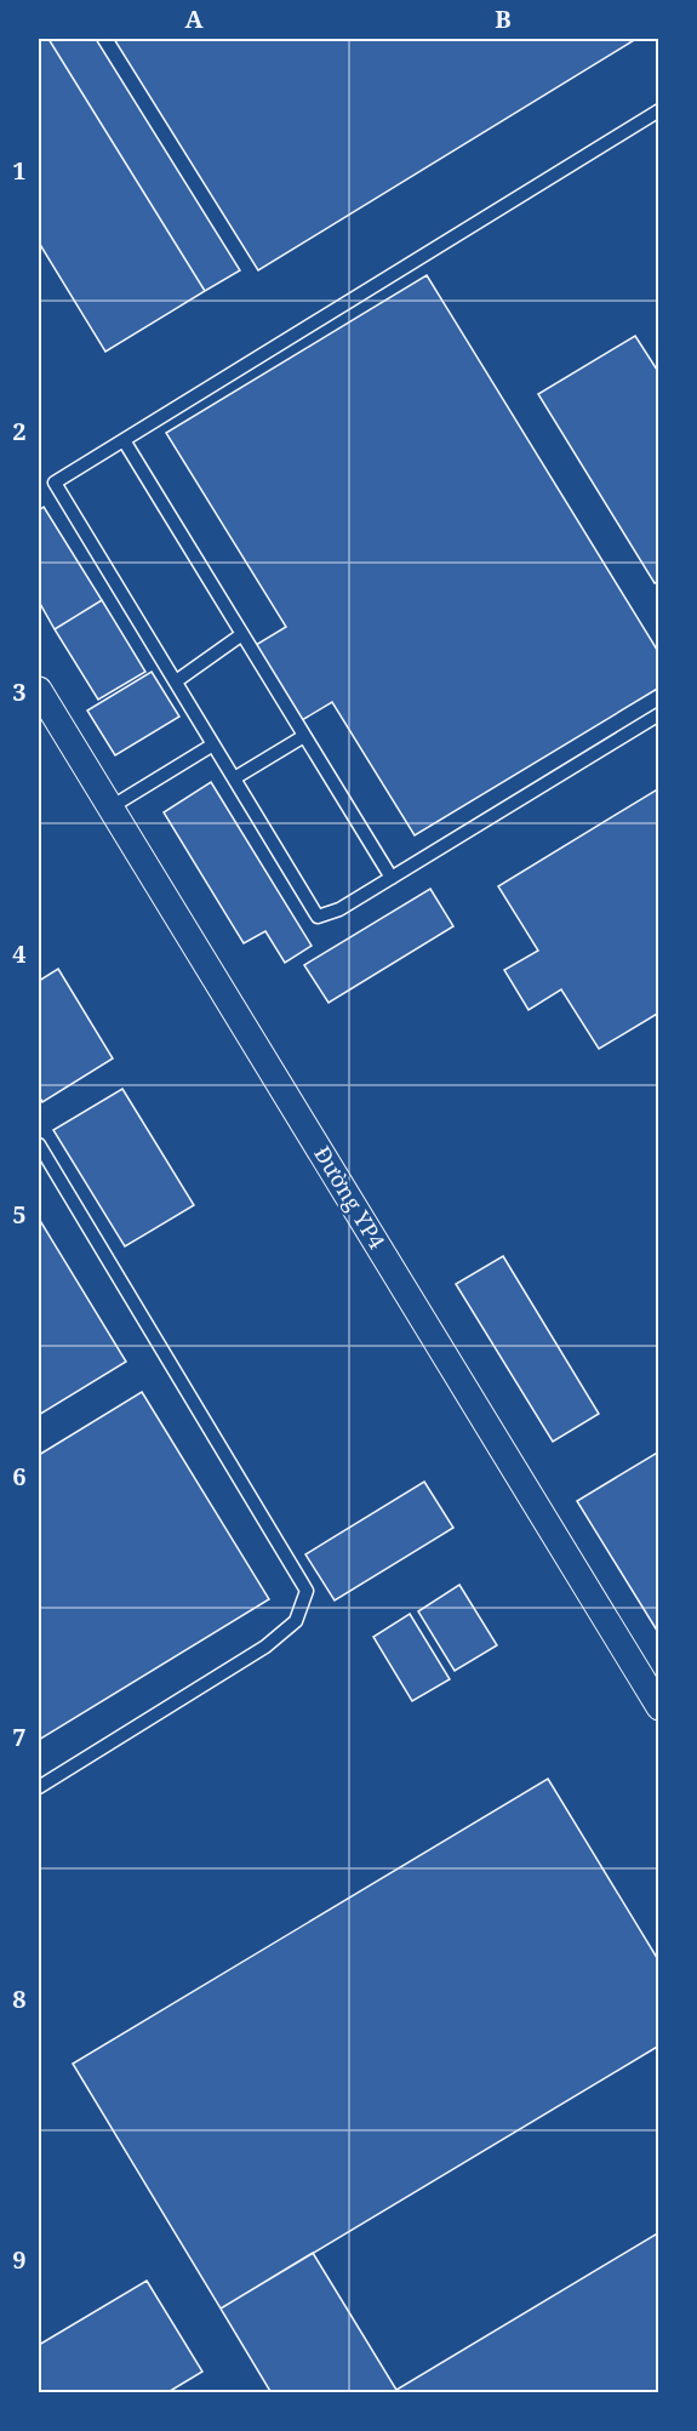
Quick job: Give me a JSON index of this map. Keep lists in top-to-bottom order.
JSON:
{
  "streets": {
    "street": ["Đường YP4"]
  },
  "grid": {
    "columns": ["A", "B"],
    "rows": [
      "1",
      "2",
      "3",
      "4",
      "5",
      "6",
      "7",
      "8",
      "9"
    ]
  }
}
